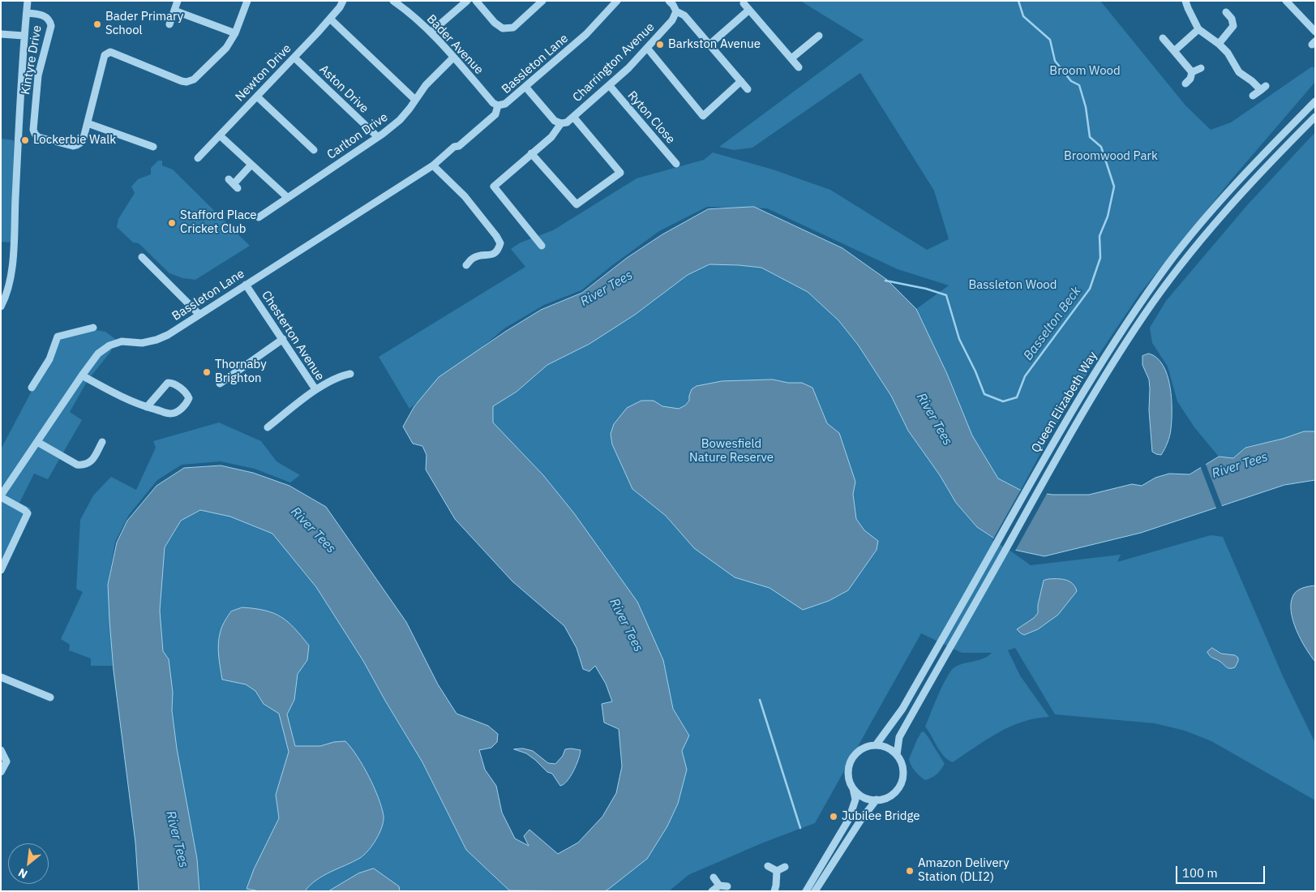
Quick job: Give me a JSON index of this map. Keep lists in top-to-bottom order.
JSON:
{
  "streets": {
    "street": [
      "Bader Avenue",
      "Kintyre Drive",
      "Charrington Avenue",
      "Bassleton Lane",
      "Newton Drive",
      "Aston Drive",
      "Ryton Close",
      "Carlton Drive",
      "Chesterton Avenue",
      "Queen Elizabeth Way"
    ]
  },
  "crossings": [
    ["Bader Avenue", "Bassleton Lane"],
    ["Bader Avenue", "Carlton Drive"],
    ["Charrington Avenue", "Ryton Close"],
    ["Bassleton Lane", "Chesterton Avenue"],
    ["Newton Drive", "Aston Drive"],
    ["Aston Drive", "Carlton Drive"]
  ],
  "water": ["River Tees", "Basselton Beck"],
  "parks": [
    "Broom Wood",
    "Broomwood Park",
    "Bassleton Wood",
    "Bowesfield Nature Reserve"
  ],
  "places": [
    "Bader Primary School",
    "Barkston Avenue",
    "Lockerbie Walk",
    "Stafford Place Cricket Club",
    "Thornaby Brighton",
    "Jubilee Bridge",
    "Amazon Delivery Station (DLI2)"
  ],
  "scale_bar": "100 m",
  "north": "bottom left"
}
